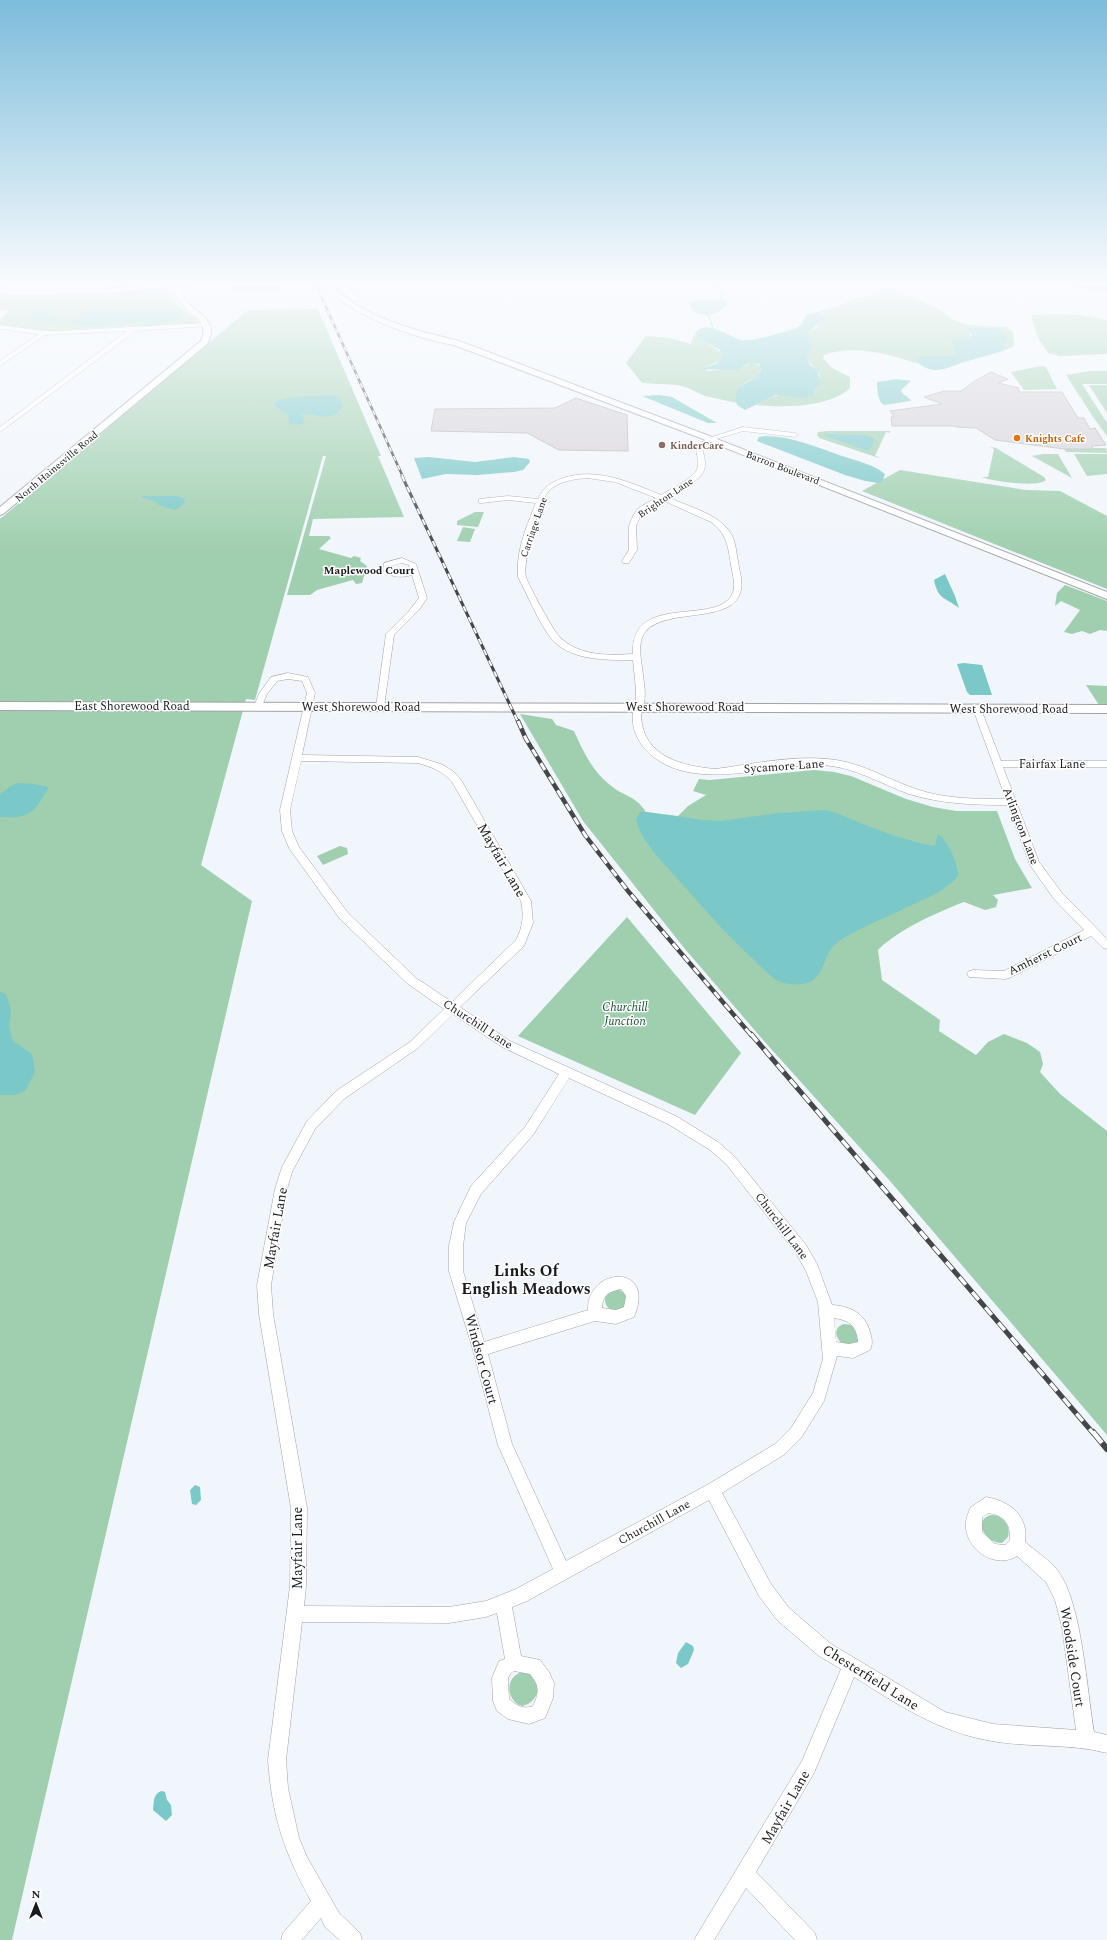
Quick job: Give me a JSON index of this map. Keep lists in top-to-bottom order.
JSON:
{
  "streets": {
    "main road": [
      "North Hainesville Road",
      "Barron Boulevard",
      "East Shorewood Road",
      "West Shorewood Road"
    ],
    "street": [
      "Brighton Lane",
      "Carriage Lane",
      "Fairfax Lane",
      "Sycamore Lane",
      "Arlington Lane",
      "Mayfair Lane",
      "Amherst Court",
      "Churchill Lane",
      "Windsor Court",
      "Woodside Court",
      "Chesterfield Lane"
    ]
  },
  "crossings": [
    ["Barron Boulevard", "Brighton Lane"],
    ["Brighton Lane", "Carriage Lane"],
    ["Carriage Lane", "Sycamore Lane"],
    ["East Shorewood Road", "West Shorewood Road"],
    ["East Shorewood Road", "Churchill Lane"],
    ["West Shorewood Road", "Sycamore Lane"],
    ["West Shorewood Road", "Arlington Lane"],
    ["West Shorewood Road", "Churchill Lane"],
    ["Fairfax Lane", "Arlington Lane"],
    ["Sycamore Lane", "Arlington Lane"],
    ["Arlington Lane", "Amherst Court"],
    ["Mayfair Lane", "Churchill Lane"],
    ["Mayfair Lane", "Chesterfield Lane"],
    ["Churchill Lane", "Windsor Court"],
    ["Churchill Lane", "Chesterfield Lane"],
    ["Woodside Court", "Chesterfield Lane"]
  ],
  "districts": ["Maplewood Court", "Links Of English Meadows"],
  "parks": ["Churchill Junction"],
  "places": ["Knights Cafe", "KinderCare"],
  "north": "top"
}
